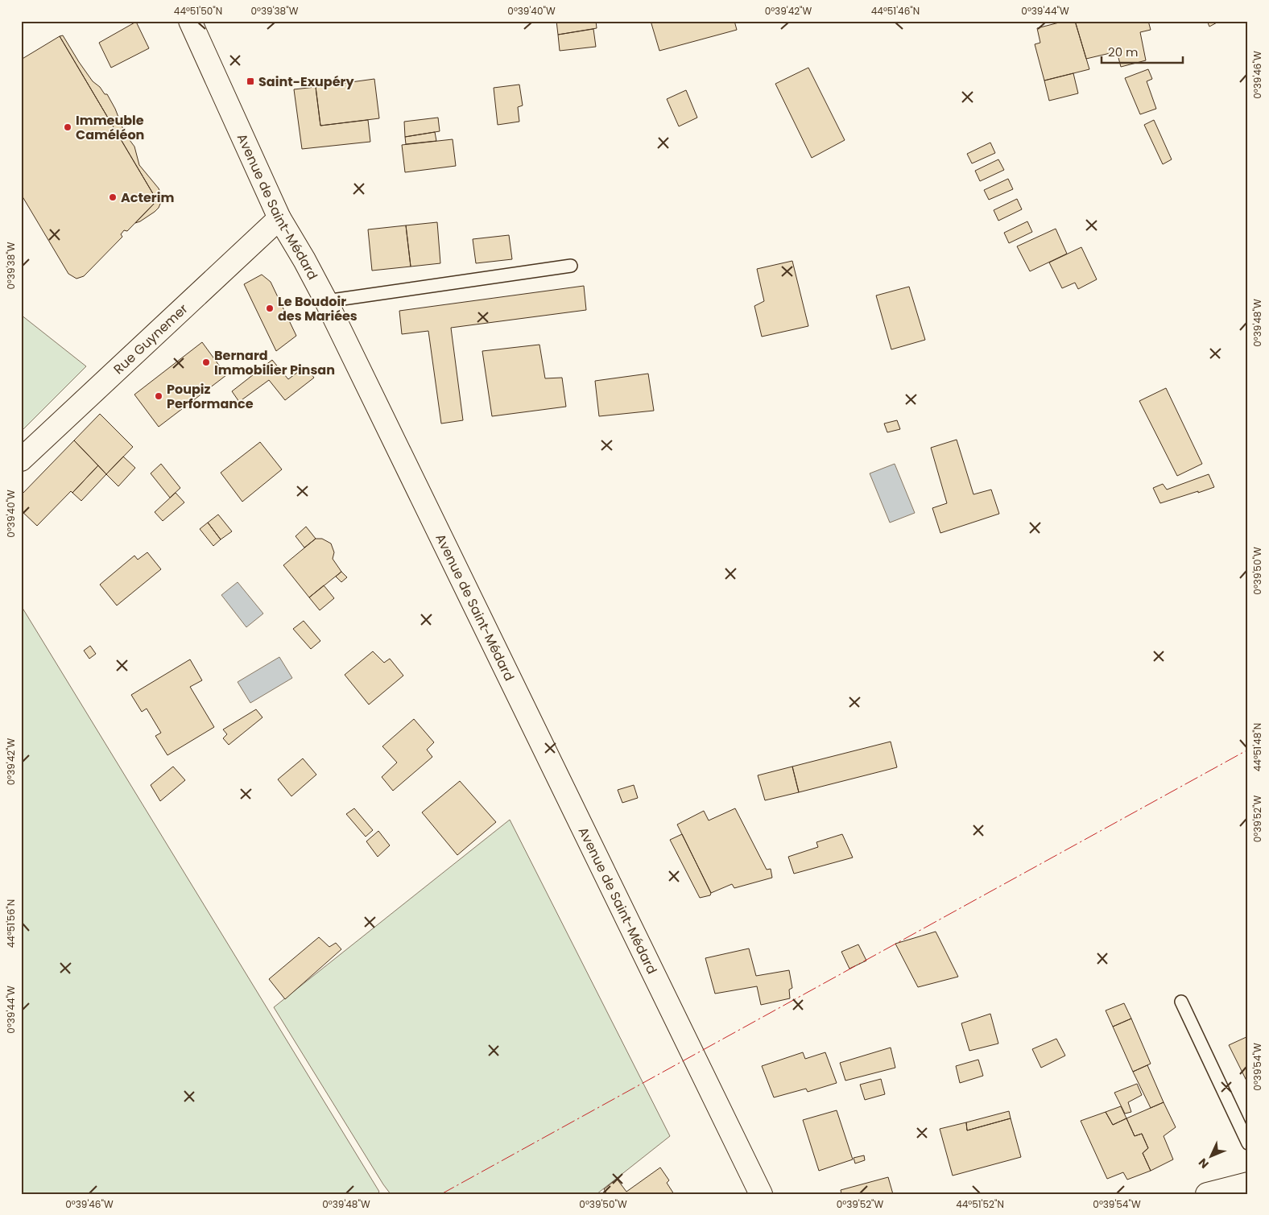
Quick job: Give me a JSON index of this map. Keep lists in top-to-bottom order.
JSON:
{
  "streets": {
    "main road": ["Avenue de Saint-Médard", "Rue Guynemer"]
  },
  "crossings": [
    ["Avenue de Saint-Médard", "Rue Guynemer"]
  ],
  "places": {
    "transit": ["Saint-Exupéry"],
    "other": [
      "Immeuble Caméléon",
      "Acterim",
      "Le Boudoir des Mariées",
      "Bernard Immobilier Pinsan",
      "Poupiz Performance"
    ]
  },
  "scale_bar": "20 m",
  "north": "bottom left",
  "coordinates": [
    "44°51'50\"N",
    "0°39'38\"W",
    "0°39'40\"W",
    "0°39'42\"W",
    "44°51'46\"N",
    "0°39'44\"W",
    "0°39'46\"W",
    "0°39'48\"W",
    "0°39'50\"W",
    "44°51'48\"N",
    "0°39'52\"W",
    "44°51'56\"N",
    "0°39'54\"W",
    "44°51'52\"N"
  ]
}
